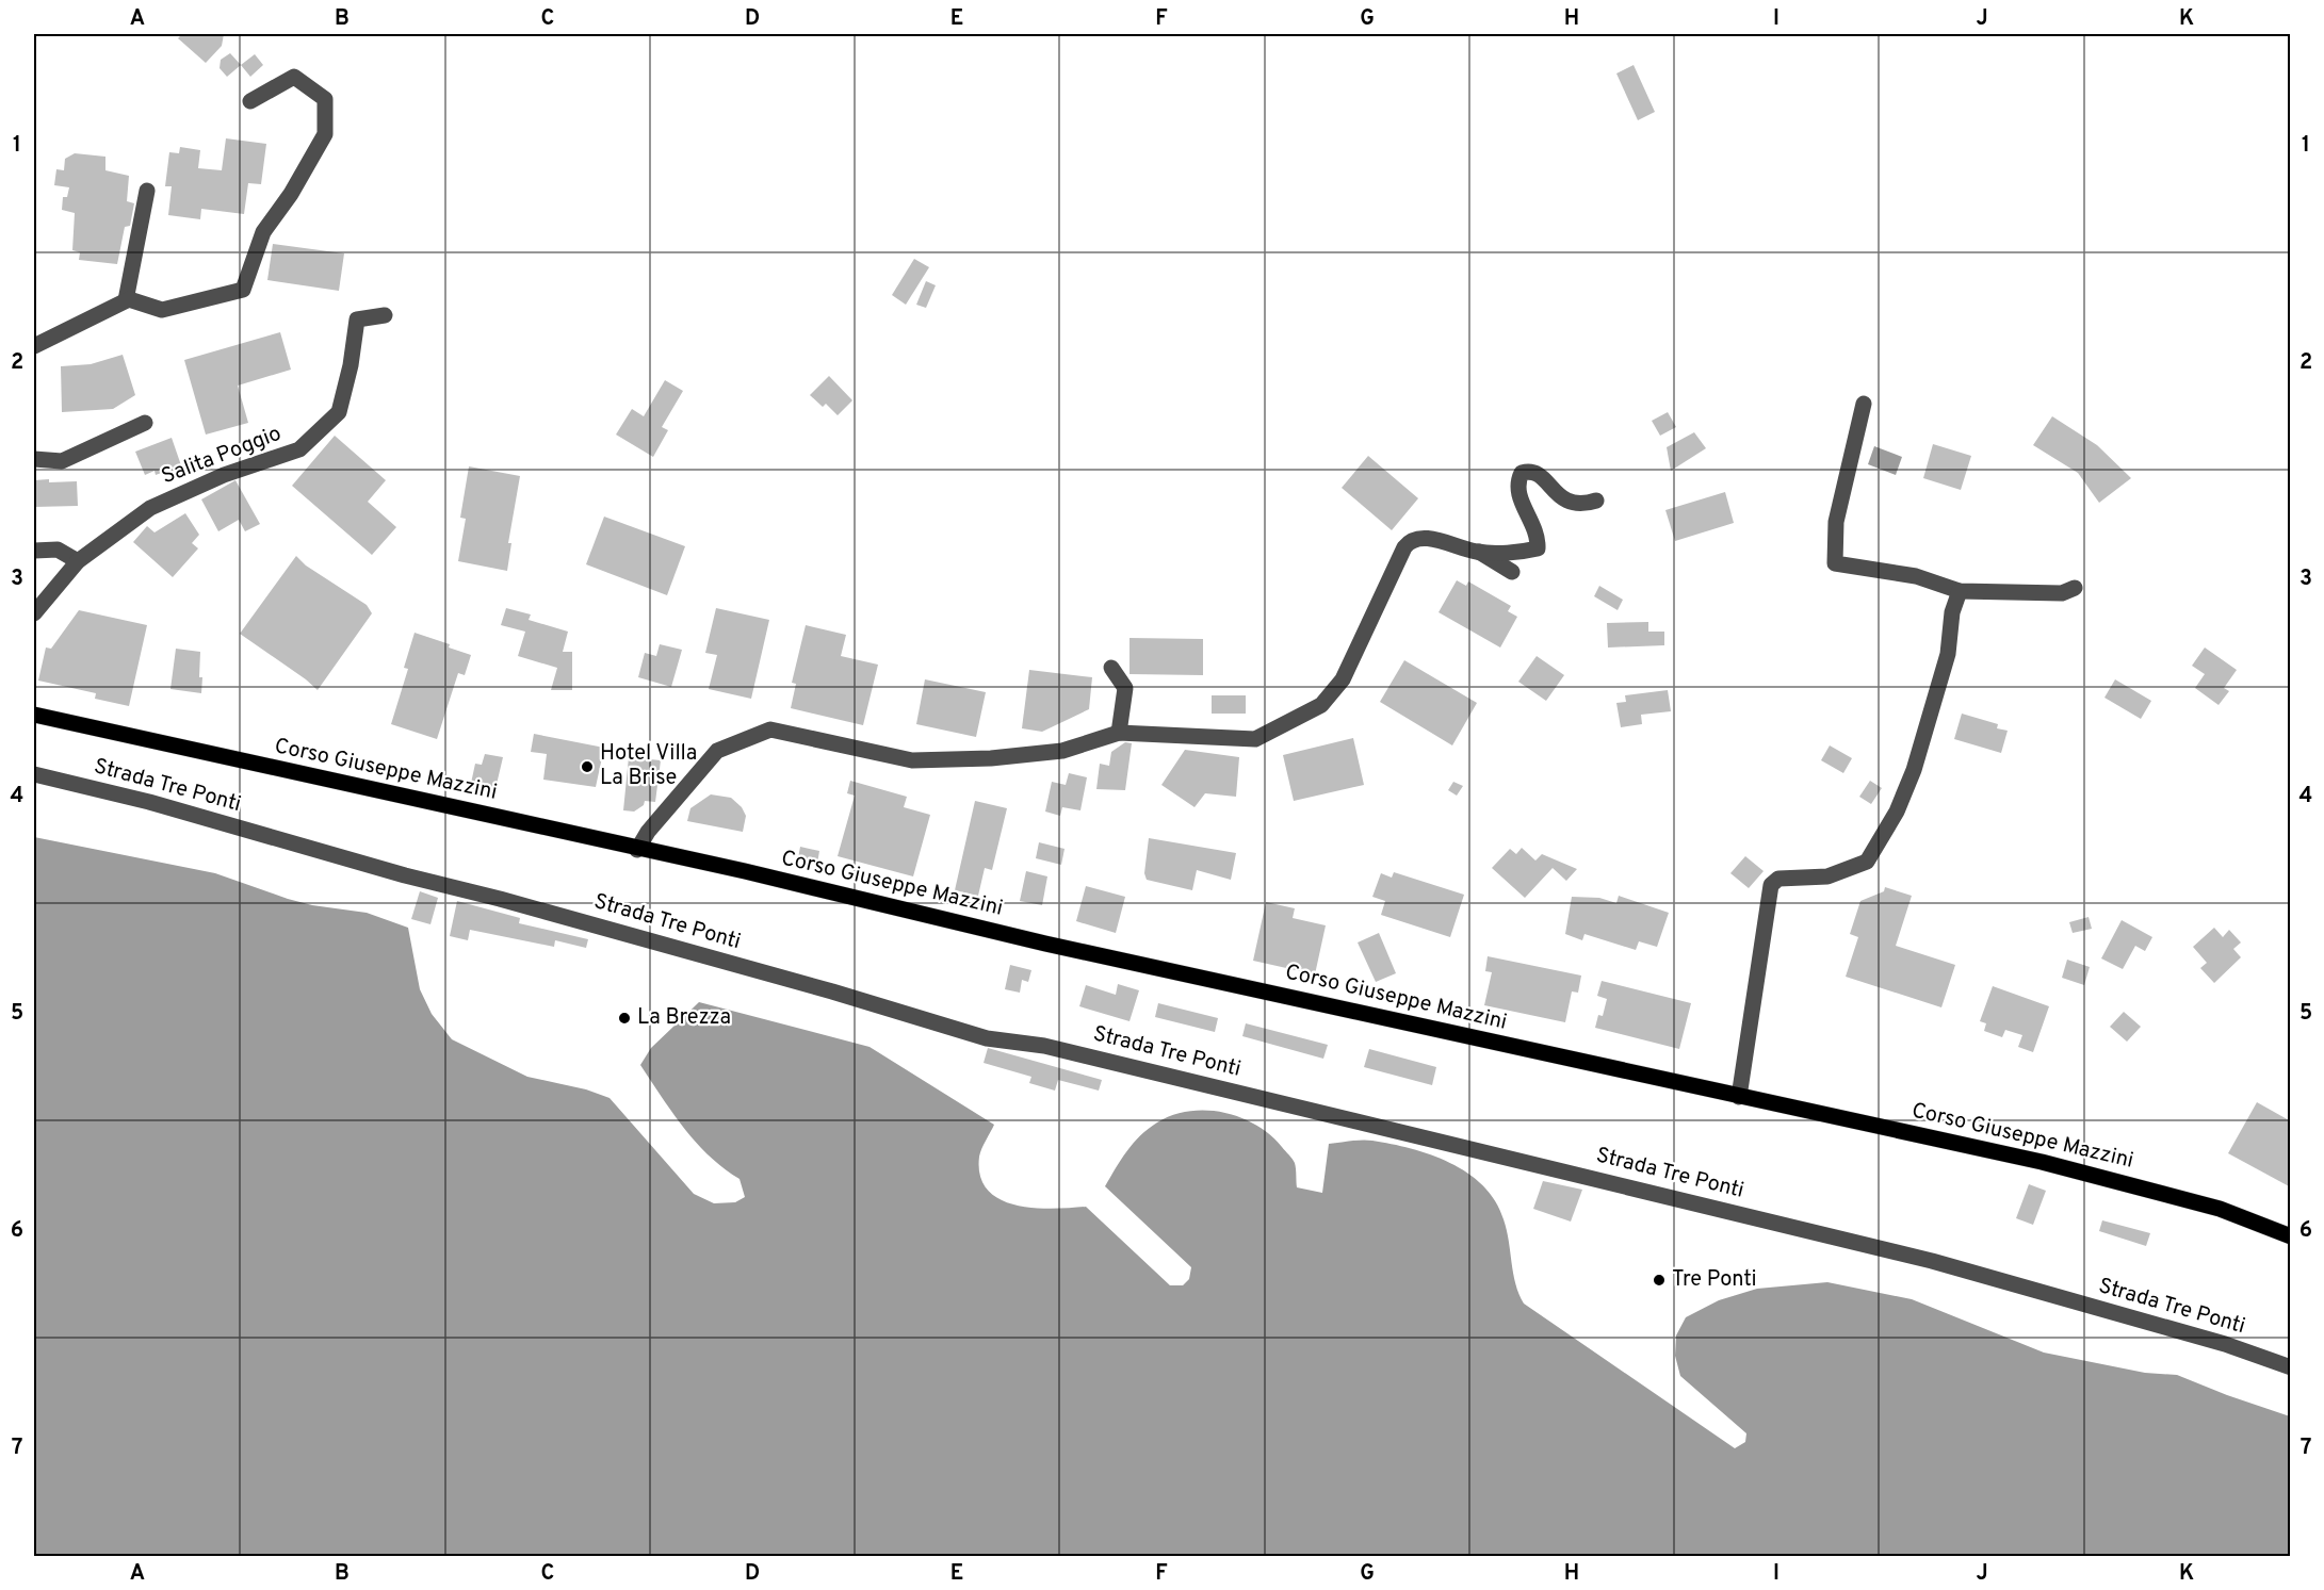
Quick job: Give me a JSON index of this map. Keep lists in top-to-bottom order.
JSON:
{
  "streets": {
    "main road": ["Corso Giuseppe Mazzini"],
    "street": ["Salita Poggio", "Strada Tre Ponti"]
  },
  "places": ["Hotel Villa La Brise", "La Brezza", "Tre Ponti"],
  "grid": {
    "columns": [
      "A",
      "B",
      "C",
      "D",
      "E",
      "F",
      "G",
      "H",
      "I",
      "J",
      "K"
    ],
    "rows": [
      "1",
      "2",
      "3",
      "4",
      "5",
      "6",
      "7"
    ]
  }
}
